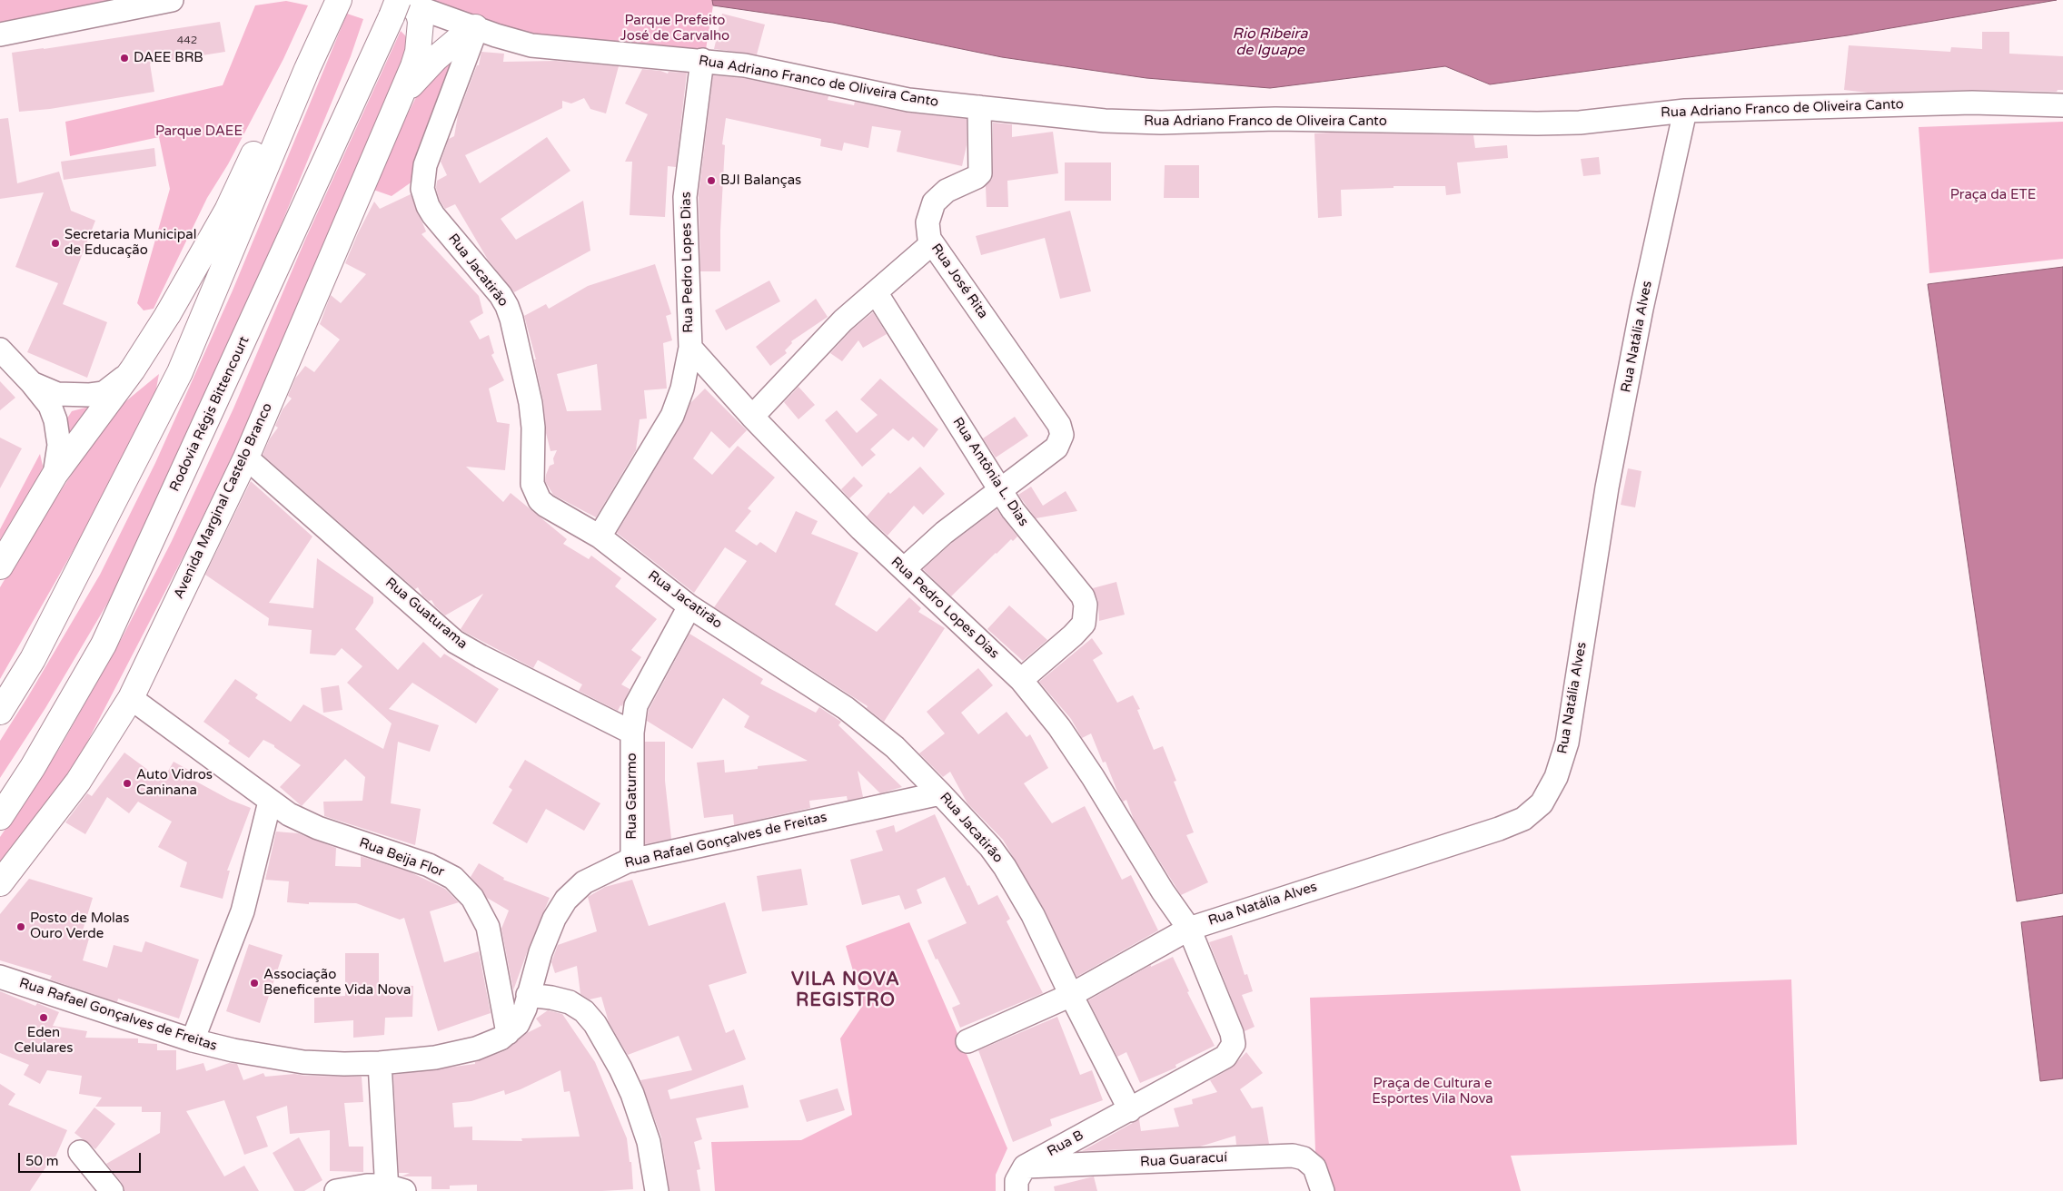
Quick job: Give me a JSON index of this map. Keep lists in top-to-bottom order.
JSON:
{
  "streets": {
    "main road": ["Rodovia Régis Bittencourt", "Avenida Marginal Castelo Branco"],
    "street": [
      "Rua Adriano Franco de Oliveira Canto",
      "Rua Pedro Lopes Dias",
      "Rua Jacatirão",
      "Rua José Rita",
      "Rua Natália Alves",
      "Rua Antônia L. Dias",
      "Rua Guaturama",
      "Rua Gaturmo",
      "Rua Rafael Gonçalves de Freitas",
      "Rua Beija Flor",
      "Rua B",
      "Rua Guaracuí"
    ]
  },
  "crossings": [
    ["Rua Adriano Franco de Oliveira Canto", "Rua Pedro Lopes Dias"],
    ["Rua Adriano Franco de Oliveira Canto", "Rua Jacatirão"],
    ["Rua Adriano Franco de Oliveira Canto", "Rua José Rita"],
    ["Rua Adriano Franco de Oliveira Canto", "Rua Natália Alves"],
    ["Rua Adriano Franco de Oliveira Canto", "Rodovia Régis Bittencourt"],
    ["Rua Adriano Franco de Oliveira Canto", "Avenida Marginal Castelo Branco"],
    ["Rua Pedro Lopes Dias", "Rua Jacatirão"],
    ["Rua Pedro Lopes Dias", "Rua Natália Alves"],
    ["Rua Pedro Lopes Dias", "Rua Antônia L. Dias"],
    ["Rua Pedro Lopes Dias", "Rua B"],
    ["Rua Jacatirão", "Rua Natália Alves"],
    ["Rua Jacatirão", "Avenida Marginal Castelo Branco"],
    ["Rua Jacatirão", "Rua Gaturmo"],
    ["Rua Jacatirão", "Rua Rafael Gonçalves de Freitas"],
    ["Rua Jacatirão", "Rua B"],
    ["Rua José Rita", "Rua Antônia L. Dias"],
    ["Rodovia Régis Bittencourt", "Avenida Marginal Castelo Branco"],
    ["Avenida Marginal Castelo Branco", "Rua Guaturama"],
    ["Avenida Marginal Castelo Branco", "Rua Beija Flor"],
    ["Rua Guaturama", "Rua Gaturmo"],
    ["Rua Gaturmo", "Rua Rafael Gonçalves de Freitas"],
    ["Rua Rafael Gonçalves de Freitas", "Rua Beija Flor"],
    ["Rua B", "Rua Guaracuí"]
  ],
  "districts": ["VILA NOVA REGISTRO"],
  "water": ["Rio Ribeira de Iguape"],
  "parks": [
    "Parque Prefeito José de Carvalho",
    "Parque DAEE",
    "Praça da ETE",
    "Praça de Cultura e Esportes Vila Nova"
  ],
  "places": [
    "DAEE BRB",
    "BJI Balanças",
    "Secretaria Municipal de Educação",
    "Auto Vidros Caninana",
    "Posto de Molas Ouro Verde",
    "Associação Beneficente Vida Nova",
    "Eden Celulares"
  ],
  "house_numbers": ["442"],
  "scale_bar": "50 m"
}
